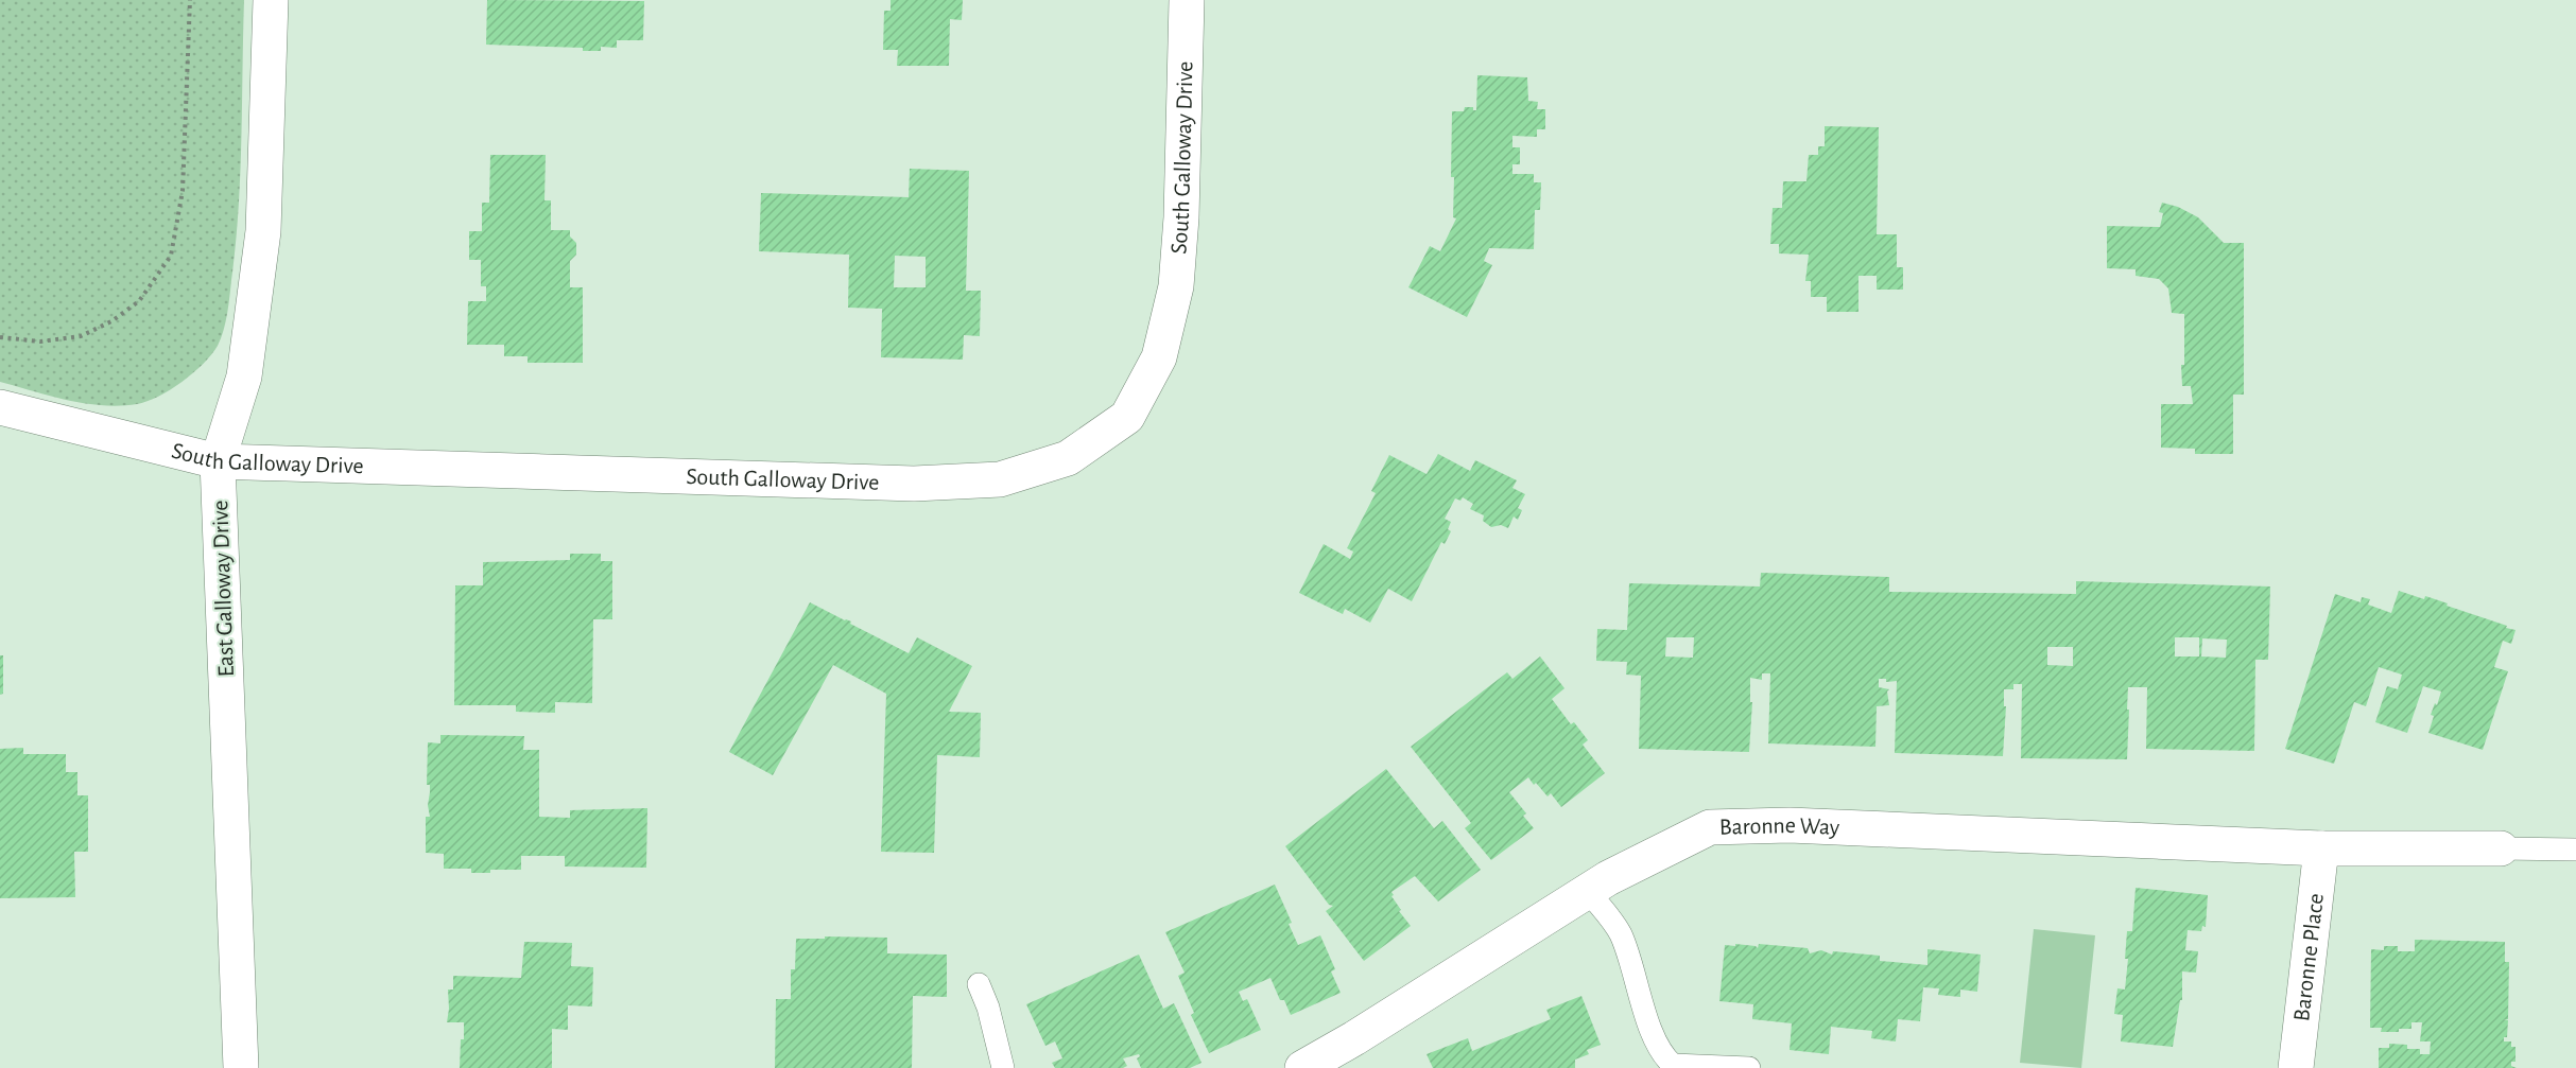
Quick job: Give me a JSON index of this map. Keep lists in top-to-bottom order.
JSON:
{
  "streets": {
    "street": [
      "South Galloway Drive",
      "East Galloway Drive",
      "Baronne Way",
      "Baronne Place"
    ]
  },
  "crossings": [
    ["South Galloway Drive", "East Galloway Drive"],
    ["Baronne Way", "Baronne Place"]
  ]
}
